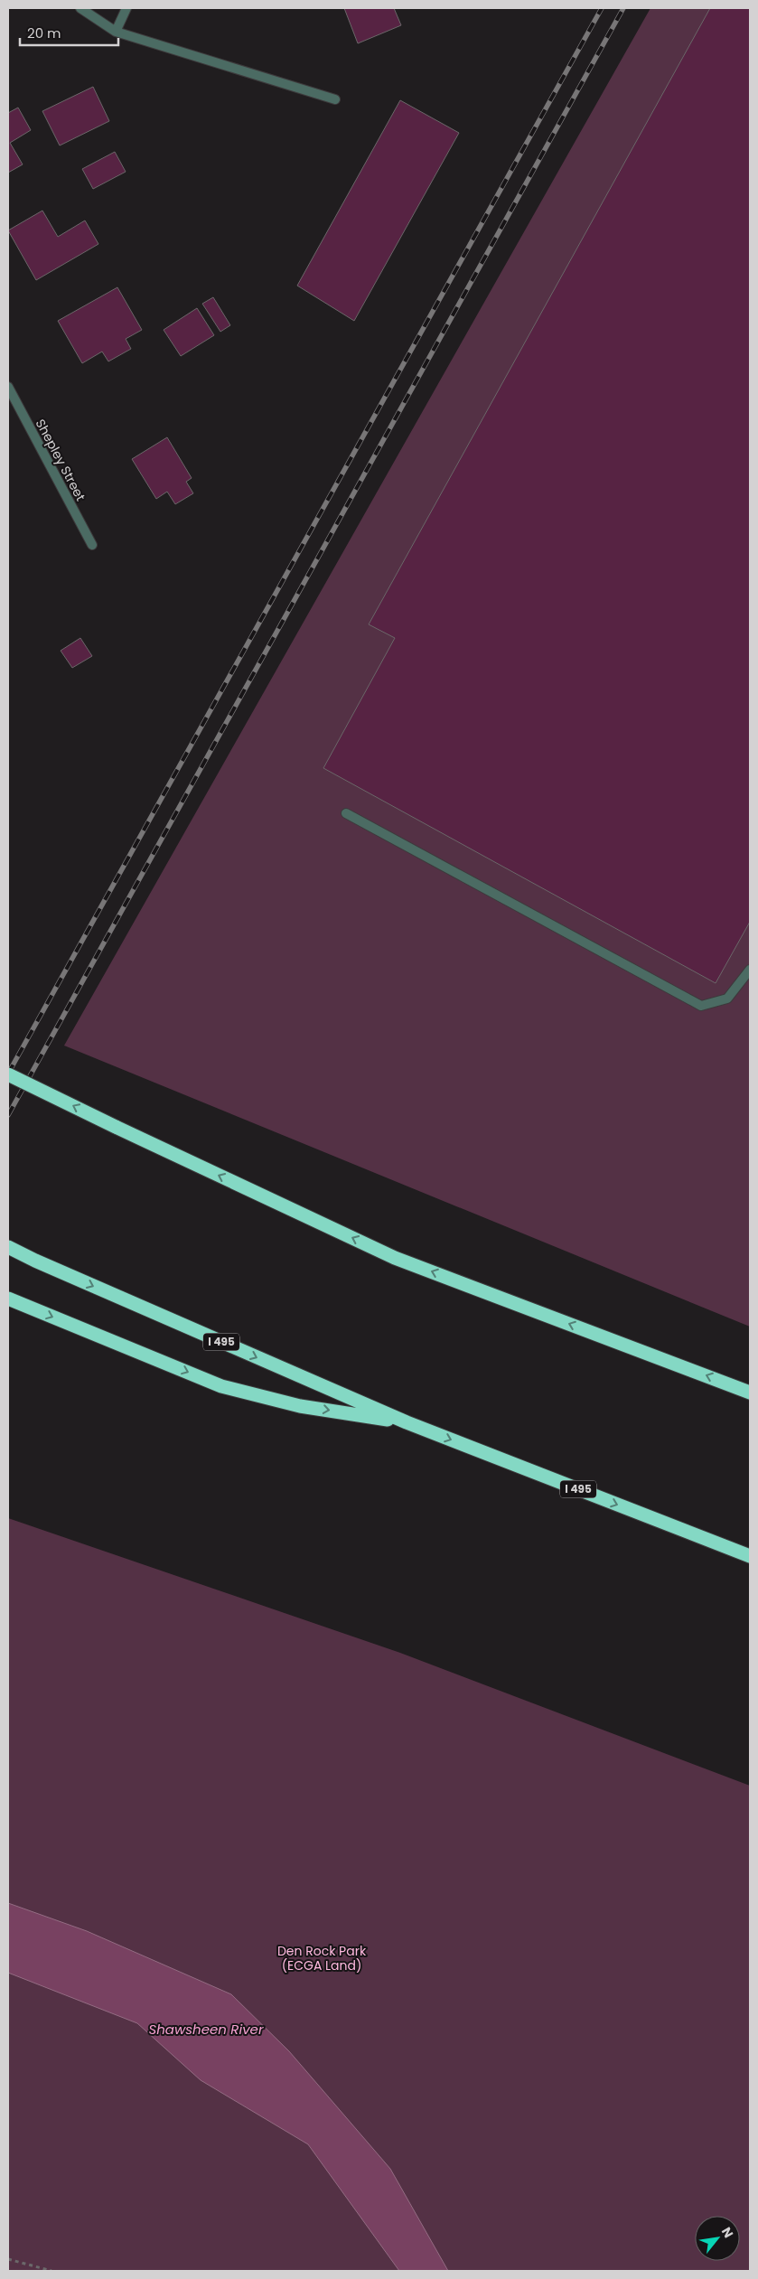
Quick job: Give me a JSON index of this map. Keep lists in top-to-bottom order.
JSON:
{
  "streets": {
    "highway": ["I 495"],
    "street": ["Shepley Street"]
  },
  "water": ["Shawsheen River"],
  "parks": ["Den Rock Park (ECGA Land)"],
  "scale_bar": "20 m",
  "north": "top right"
}
